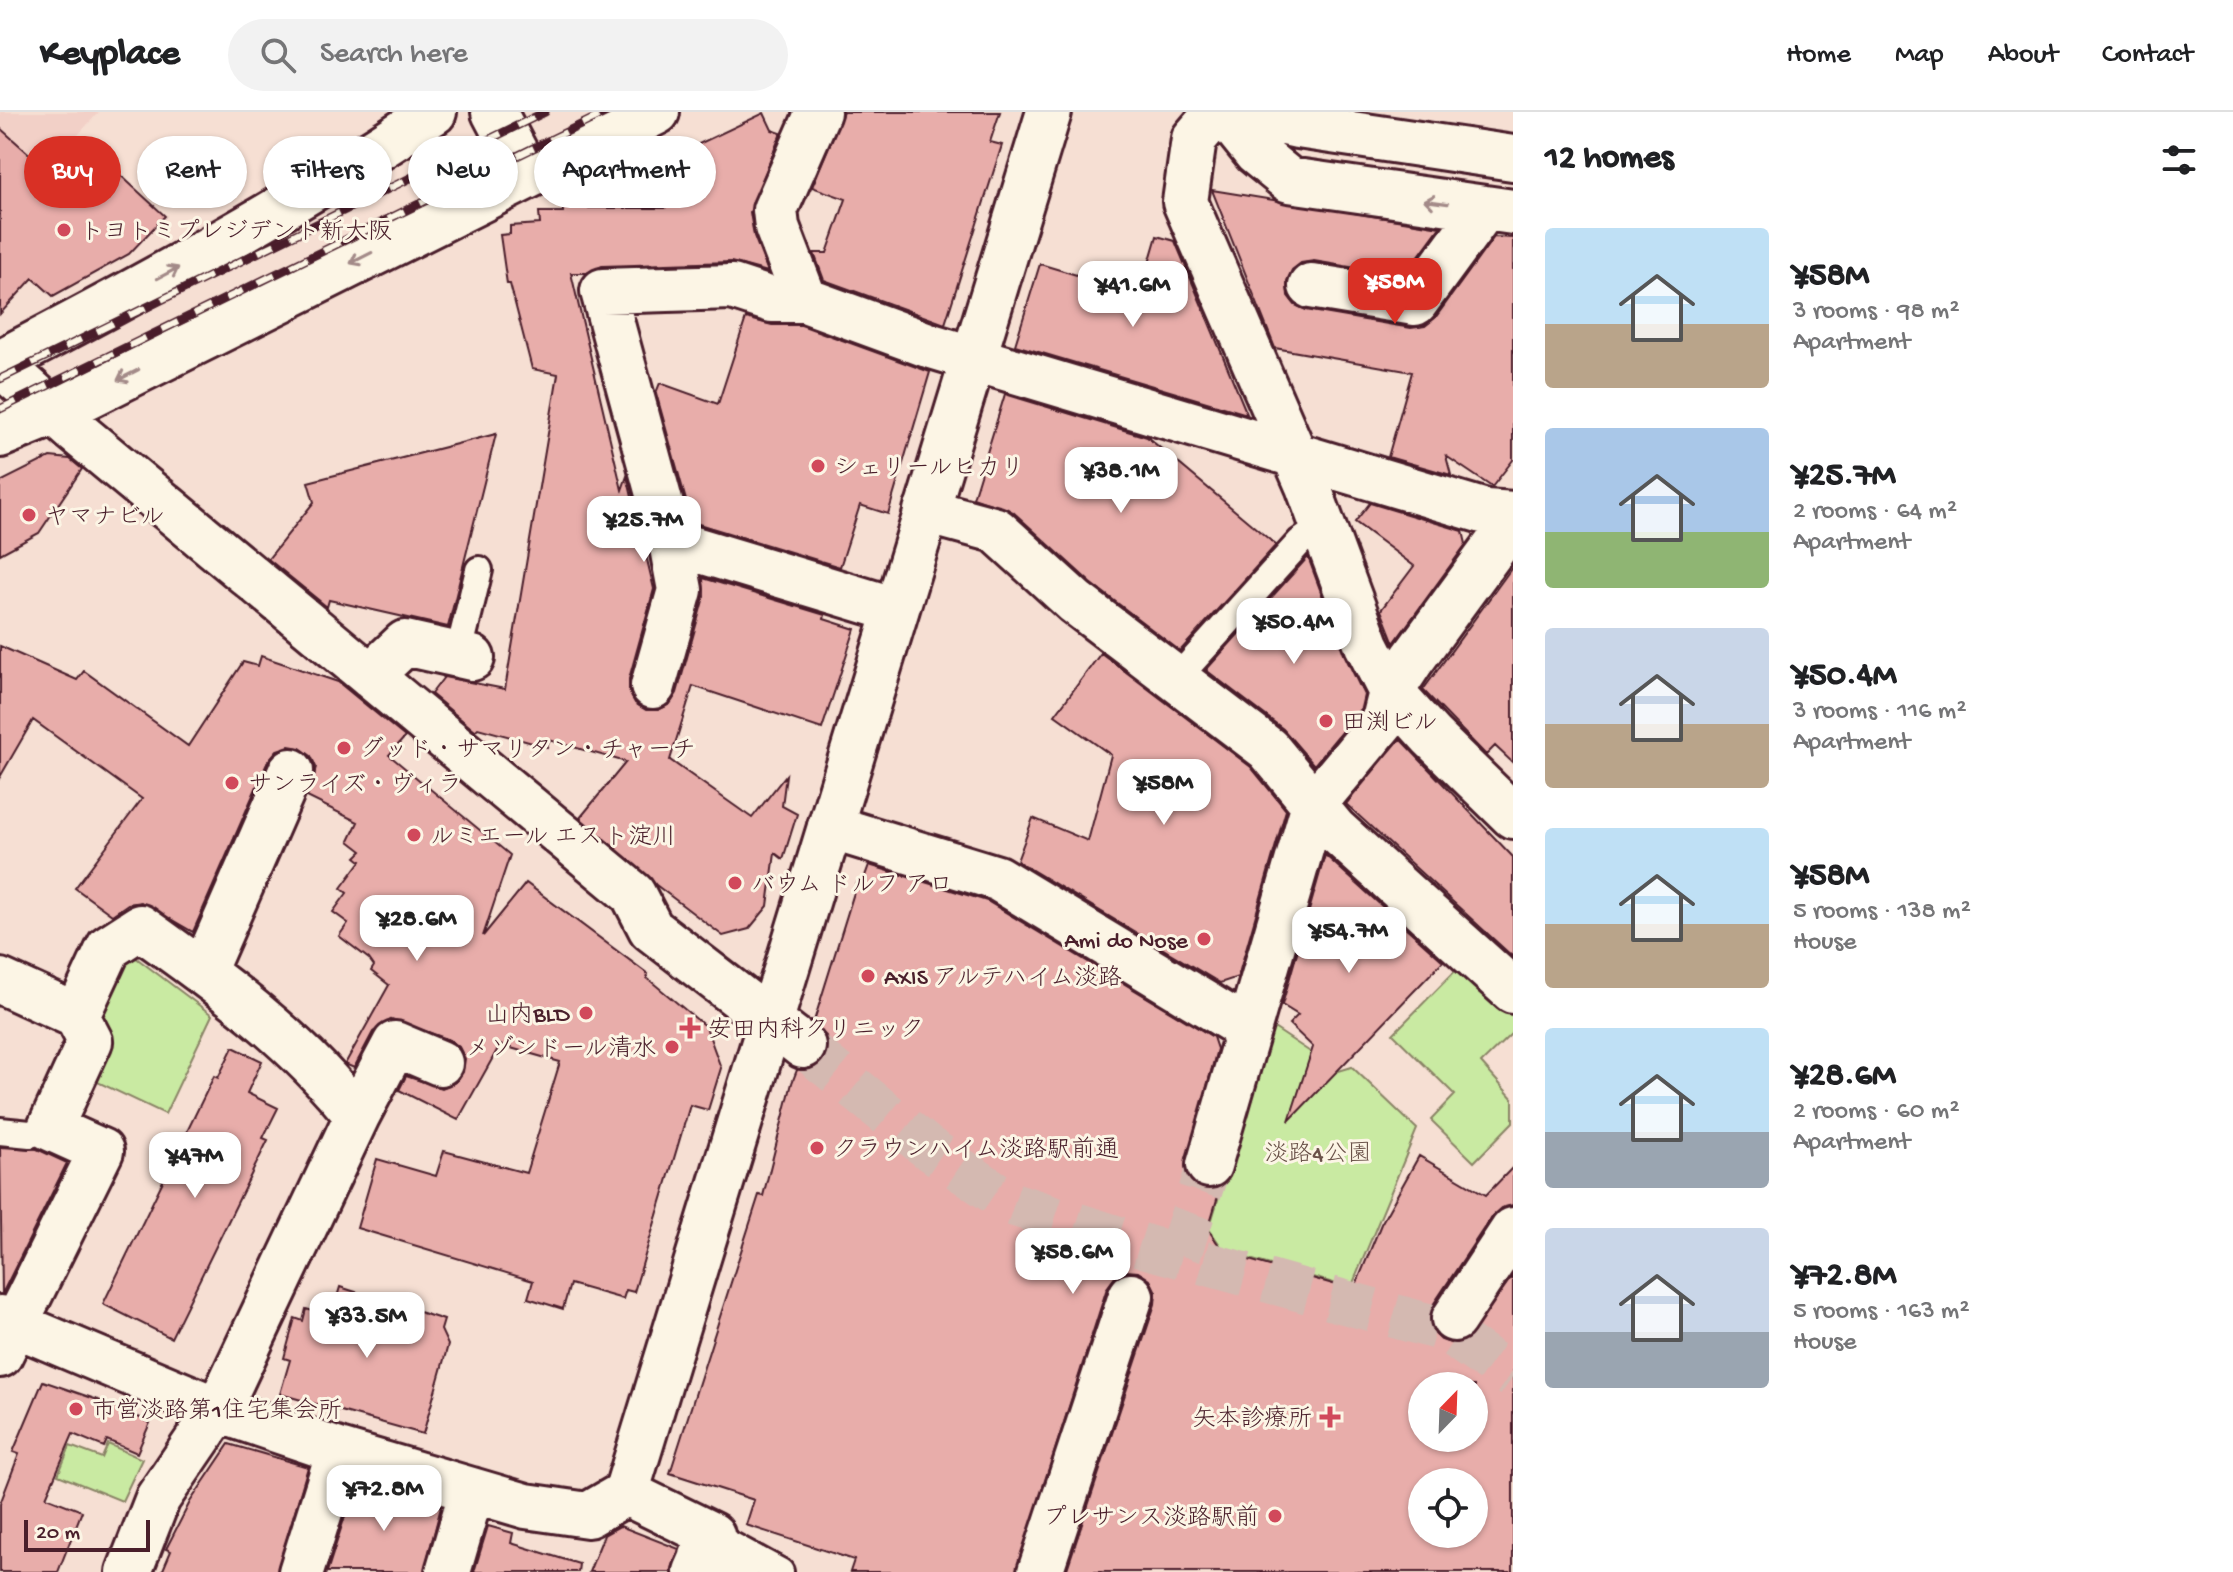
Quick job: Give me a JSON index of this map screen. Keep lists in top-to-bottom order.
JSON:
{
  "parks": ["淡路4公園"],
  "places": {
    "other": [
      "トヨトミプレジデント新大阪",
      "シェリールヒカリ",
      "ヤマナビル",
      "田渕ビル",
      "グッド・サマリタン・チャーチ",
      "サンライズ・ヴィラ",
      "ルミエール エスト淀川",
      "バウム ドルフ アロ",
      "Ami do Nose",
      "AXIS アルテハイム淡路",
      "山内BLD",
      "メゾンドール清水",
      "クラウンハイム淡路駅前通",
      "市営淡路第1住宅集会所",
      "プレサンス淡路駅前"
    ],
    "health": ["安田内科クリニック", "矢本診療所"]
  },
  "scale_bar": "20 m",
  "north": "top right",
  "page": {
    "header": "Keyplace",
    "search": "Search here",
    "nav": [
      "Home",
      "Map",
      "About",
      "Contact"
    ],
    "heading": "12 homes",
    "chip": [
      "Buy",
      "Rent",
      "Filters",
      "New",
      "Apartment"
    ],
    "list": [
      {
        "name": "¥58M",
        "note": "3 rooms · 98 m² · Apartment"
      },
      {
        "name": "¥25.7M",
        "note": "2 rooms · 64 m² · Apartment"
      },
      {
        "name": "¥50.4M",
        "note": "3 rooms · 116 m² · Apartment"
      },
      {
        "name": "¥58M",
        "note": "5 rooms · 138 m² · House"
      },
      {
        "name": "¥28.6M",
        "note": "2 rooms · 60 m² · Apartment"
      },
      {
        "name": "¥72.8M",
        "note": "5 rooms · 163 m² · House"
      }
    ],
    "price": [
      "¥58M",
      "¥41.6M",
      "¥38.1M",
      "¥25.7M",
      "¥50.4M",
      "¥58M",
      "¥28.6M",
      "¥54.7M",
      "¥47M",
      "¥58.6M",
      "¥33.5M",
      "¥72.8M"
    ],
    "scale": "20 m"
  }
}
